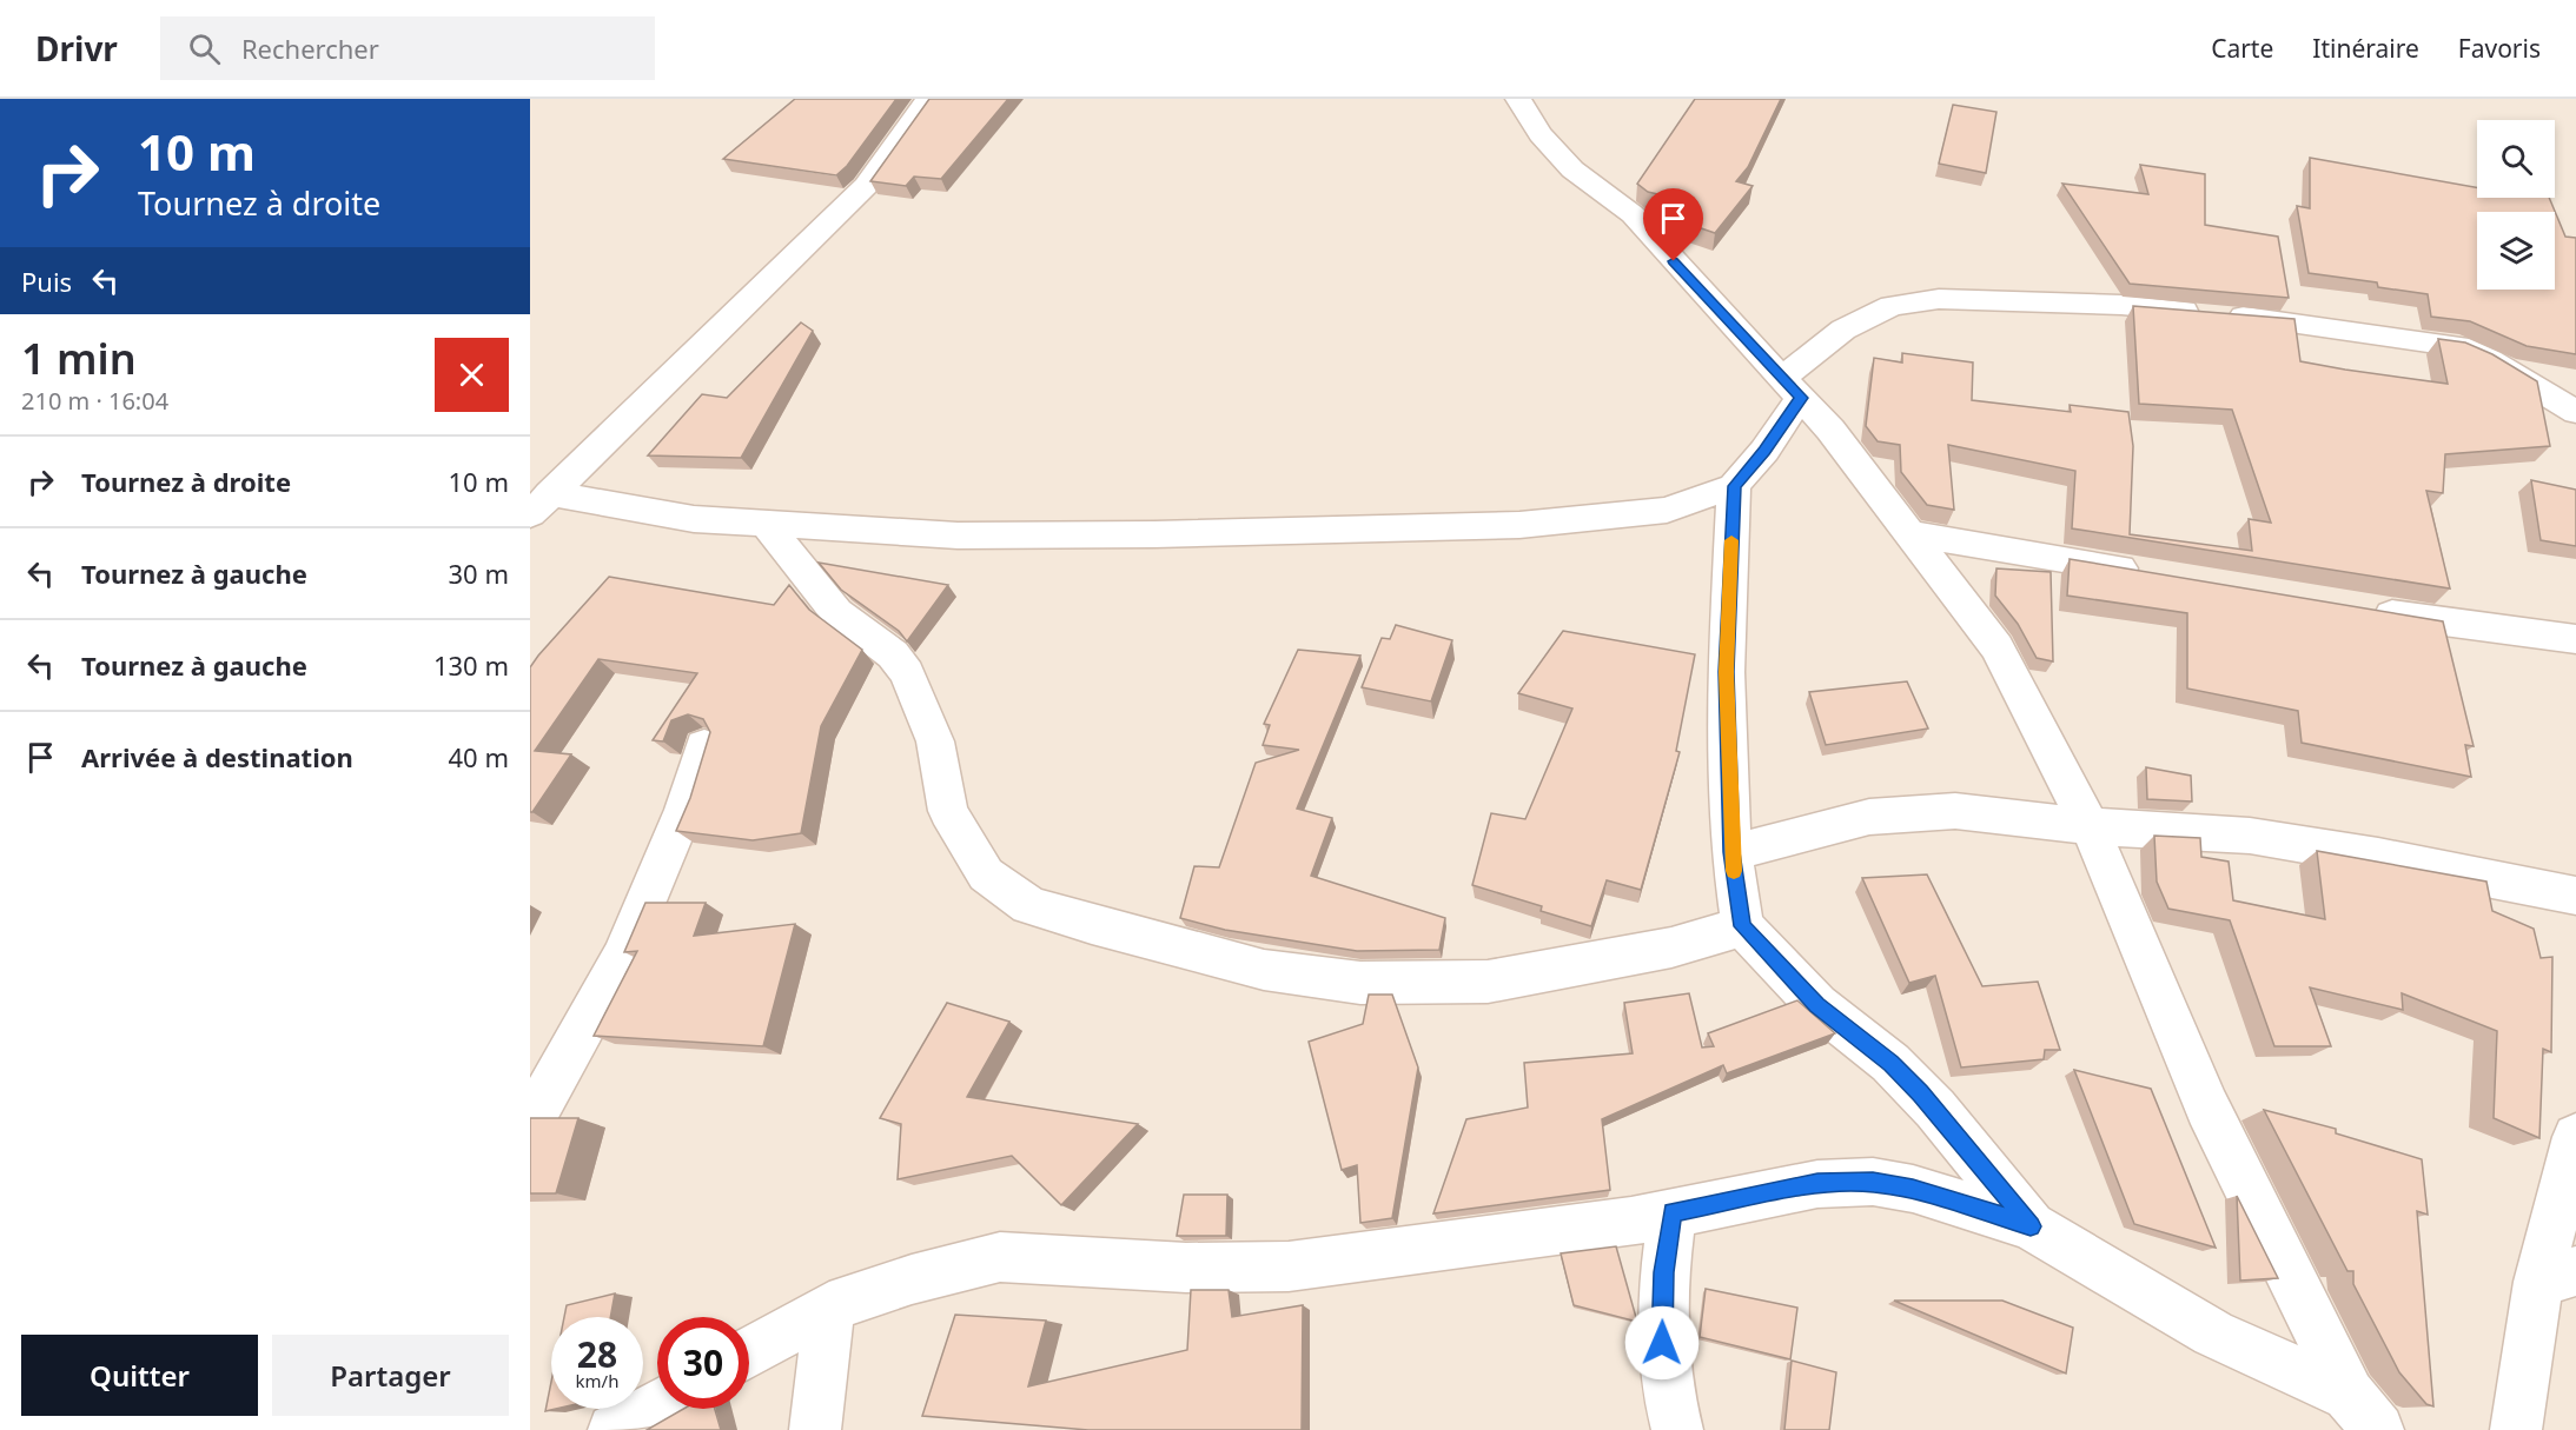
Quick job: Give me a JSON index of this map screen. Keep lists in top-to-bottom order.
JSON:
{
  "page": {
    "header": "Drivr",
    "search": "Rechercher",
    "nav": ["Carte", "Itinéraire", "Favoris"],
    "turn": ["10 m", "Tournez à droite"],
    "then": "Puis",
    "heading": ["1 min", "210 m · 16:04"],
    "list": [
      {
        "name": "Tournez à droite",
        "value": "10 m"
      },
      {
        "name": "Tournez à gauche",
        "value": "30 m"
      },
      {
        "name": "Tournez à gauche",
        "value": "130 m"
      },
      {
        "name": "Arrivée à destination",
        "value": "40 m"
      }
    ],
    "speed": "28 km/h",
    "limit": "30",
    "buttons": ["Quitter", "Partager"]
  }
}
